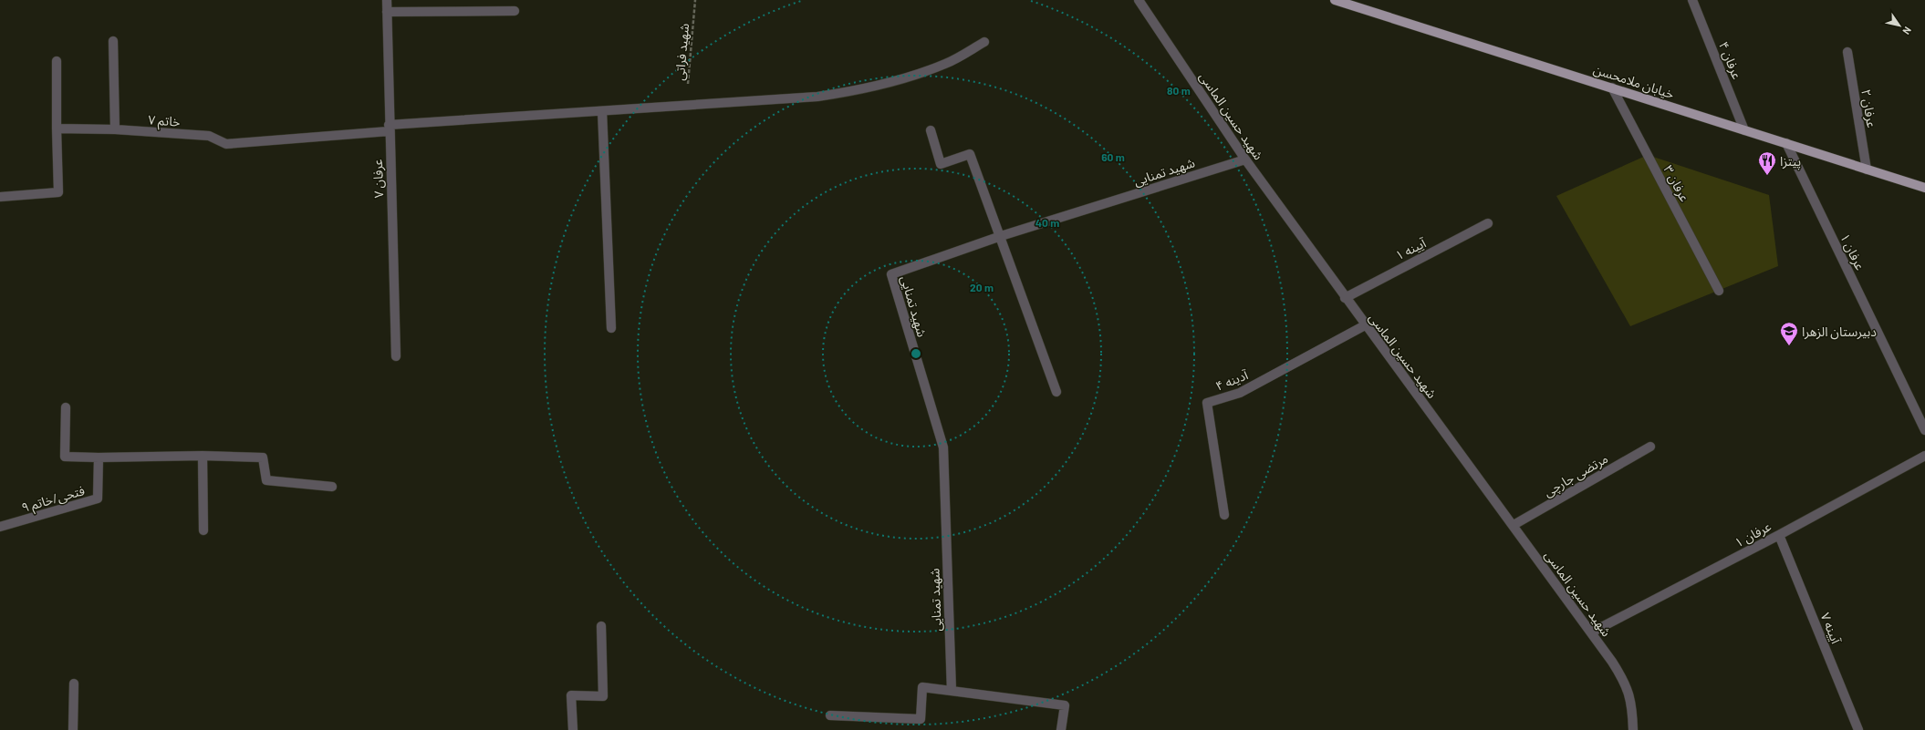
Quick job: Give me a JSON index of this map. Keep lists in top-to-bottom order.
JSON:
{
  "streets": {
    "main road": ["خیابان ملامحسن"],
    "street": [
      "عرفان ۴",
      "عرفان ۲",
      "شهید حسین الماسی",
      "خاتم ۷",
      "شهید تمنایی",
      "عرفان ۷",
      "عرفان ۳",
      "آیینه ۱",
      "عرفان ۱",
      "آدینه ۴",
      "مرتضی جارچی",
      "فتحی/خاتم ۹",
      "آیینه ۷"
    ],
    "path": ["شهید فراتی"]
  },
  "crossings": [
    ["شهید فراتی", "خاتم ۷"],
    ["عرفان ۴", "خیابان ملامحسن"],
    ["خیابان ملامحسن", "عرفان ۲"],
    ["خیابان ملامحسن", "عرفان ۳"],
    ["خیابان ملامحسن", "عرفان ۱"],
    ["شهید حسین الماسی", "شهید تمنایی"],
    ["شهید حسین الماسی", "آیینه ۱"],
    ["شهید حسین الماسی", "عرفان ۱"],
    ["شهید حسین الماسی", "آدینه ۴"],
    ["شهید حسین الماسی", "مرتضی جارچی"],
    ["خاتم ۷", "عرفان ۷"],
    ["عرفان ۱", "آیینه ۷"]
  ],
  "places": {
    "restaurant": ["پیتزا"],
    "school or university": ["دبیرستان الزهرا"]
  },
  "north": "bottom right",
  "rings": [
    "80 m",
    "60 m",
    "40 m",
    "20 m"
  ]
}
